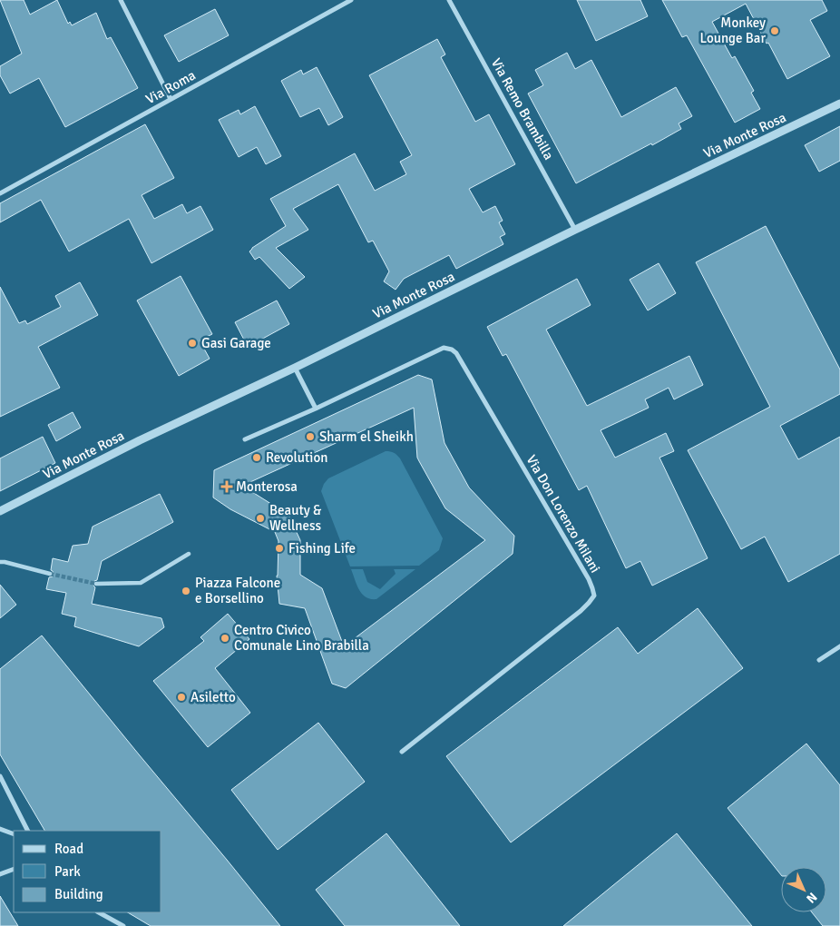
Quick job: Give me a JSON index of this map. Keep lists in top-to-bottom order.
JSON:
{
  "streets": {
    "street": [
      "Via Roma",
      "Via Remo Brambilla",
      "Via Monte Rosa",
      "Via Don Lorenzo Milani"
    ]
  },
  "crossings": [
    ["Via Remo Brambilla", "Via Monte Rosa"]
  ],
  "places": {
    "other": [
      "Monkey Lounge Bar",
      "Gasi Garage",
      "Sharm el Sheikh",
      "Revolution",
      "Beauty & Wellness",
      "Fishing Life",
      "Piazza Falcone e Borsellino",
      "Centro Civico Comunale Lino Brabilla",
      "Asiletto"
    ],
    "health": ["Monterosa"]
  },
  "legend": ["Road", "Park", "Building"],
  "north": "bottom right"
}
